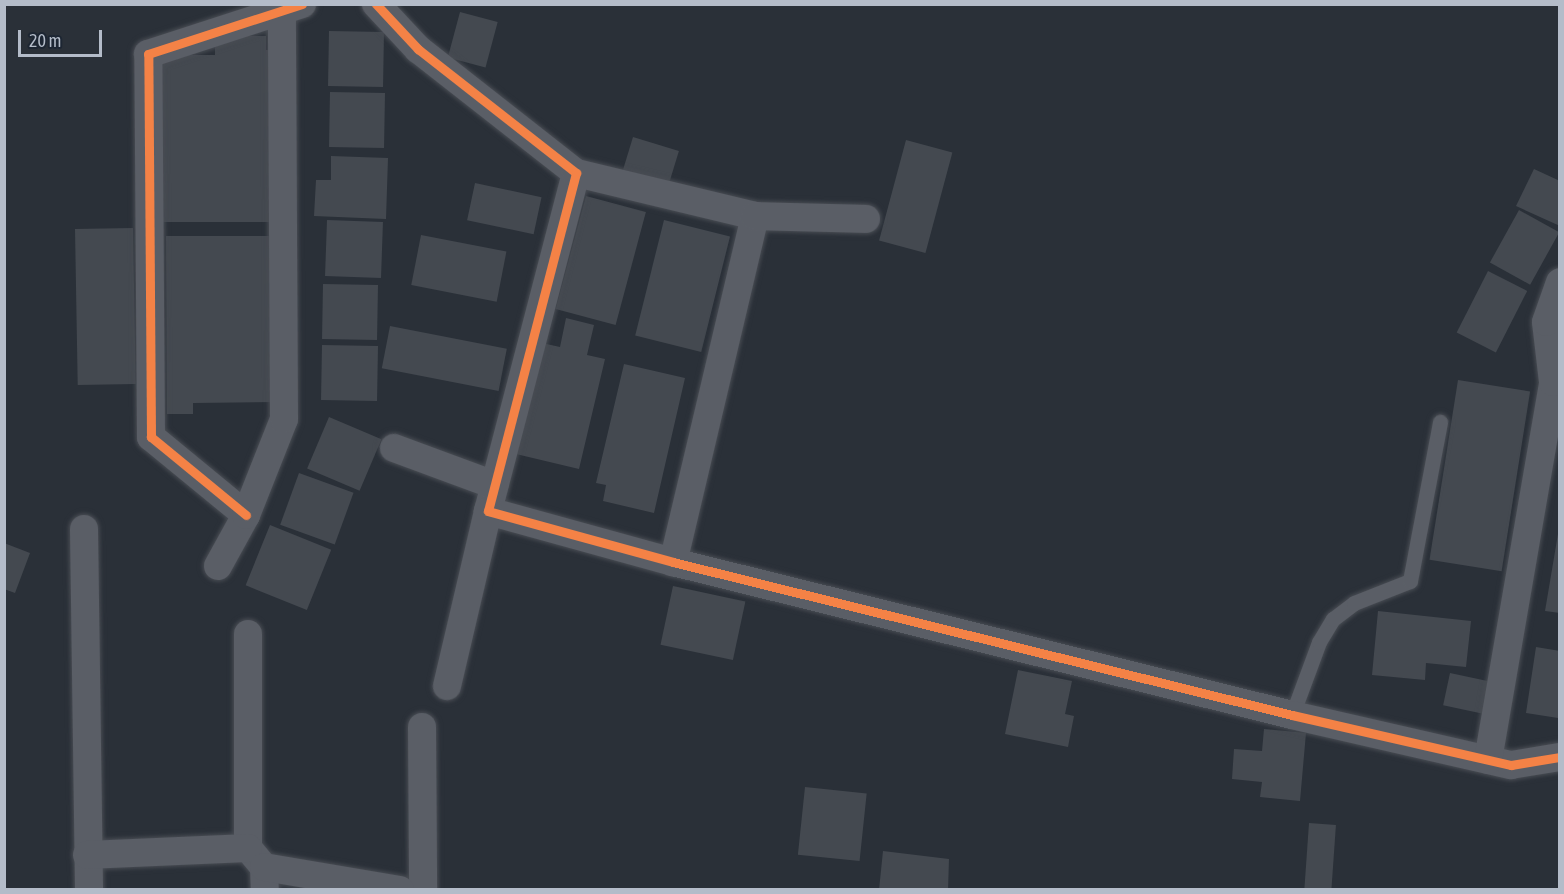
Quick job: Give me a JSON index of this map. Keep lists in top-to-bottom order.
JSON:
{
  "scale_bar": "20 m"
}
